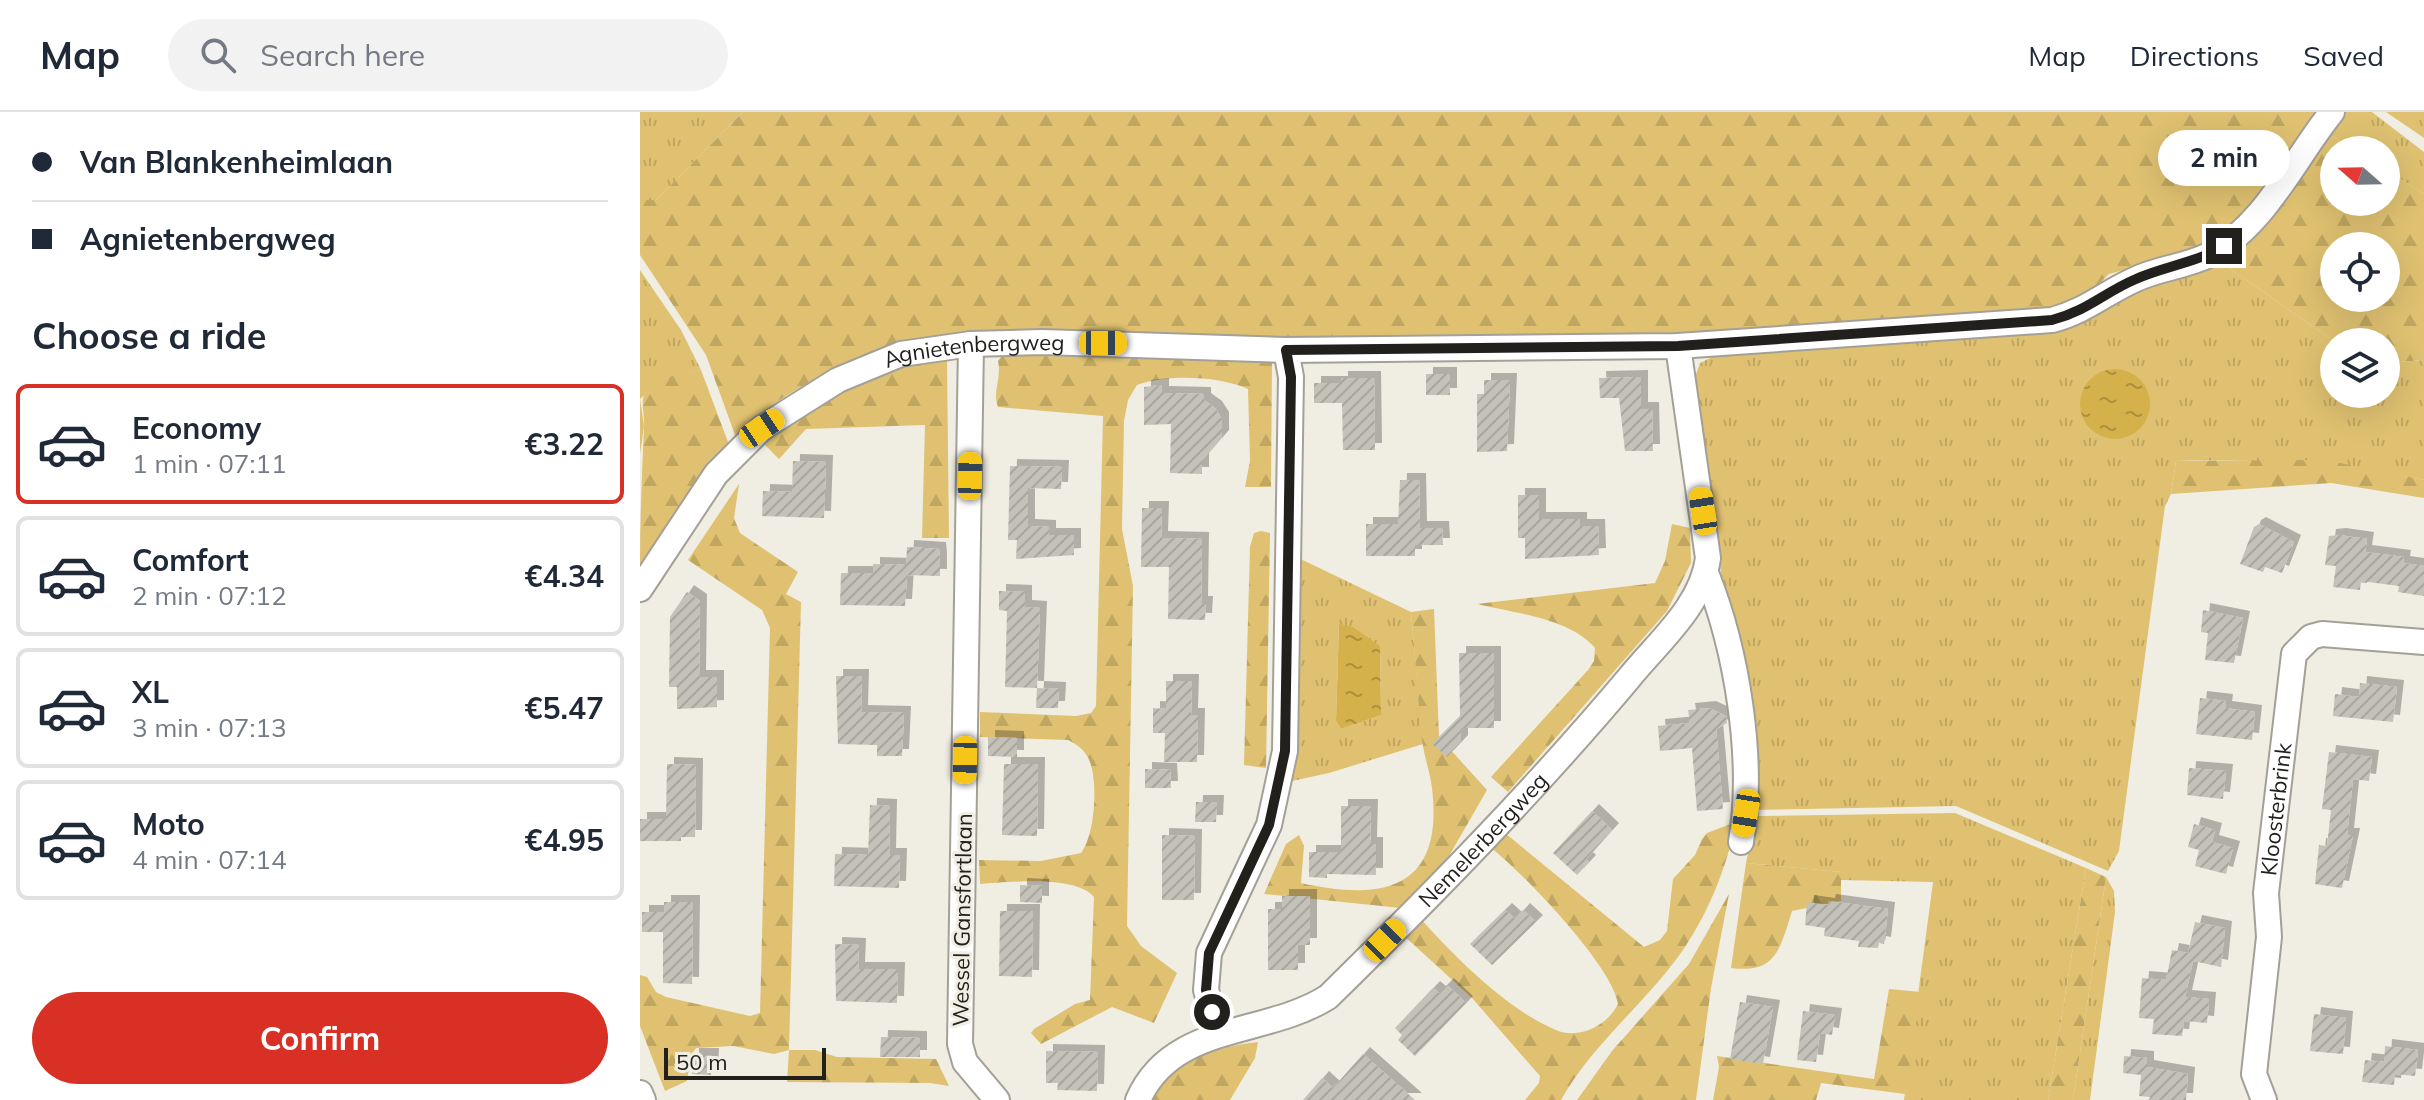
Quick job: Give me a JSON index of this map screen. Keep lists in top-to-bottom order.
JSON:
{
  "streets": {
    "street": [
      "Agnietenbergweg",
      "Kloosterbrink",
      "Nemelerbergweg",
      "Wessel Gansfortlaan"
    ]
  },
  "crossings": [
    ["Agnietenbergweg", "Nemelerbergweg"],
    ["Agnietenbergweg", "Wessel Gansfortlaan"]
  ],
  "scale_bar": "50 m",
  "north": "left",
  "page": {
    "header": "Map",
    "search": "Search here",
    "nav": ["Map", "Directions", "Saved"],
    "banner": ["Van Blankenheimlaan", "Agnietenbergweg"],
    "bubble": "2 min",
    "heading": "Choose a ride",
    "list": [
      {
        "name": "Economy",
        "note": "1 min · 07:11",
        "value": "€3.22"
      },
      {
        "name": "Comfort",
        "note": "2 min · 07:12",
        "value": "€4.34"
      },
      {
        "name": "XL",
        "note": "3 min · 07:13",
        "value": "€5.47"
      },
      {
        "name": "Moto",
        "note": "4 min · 07:14",
        "value": "€4.95"
      }
    ],
    "buttons": "Confirm",
    "scale": "50 m"
  }
}
